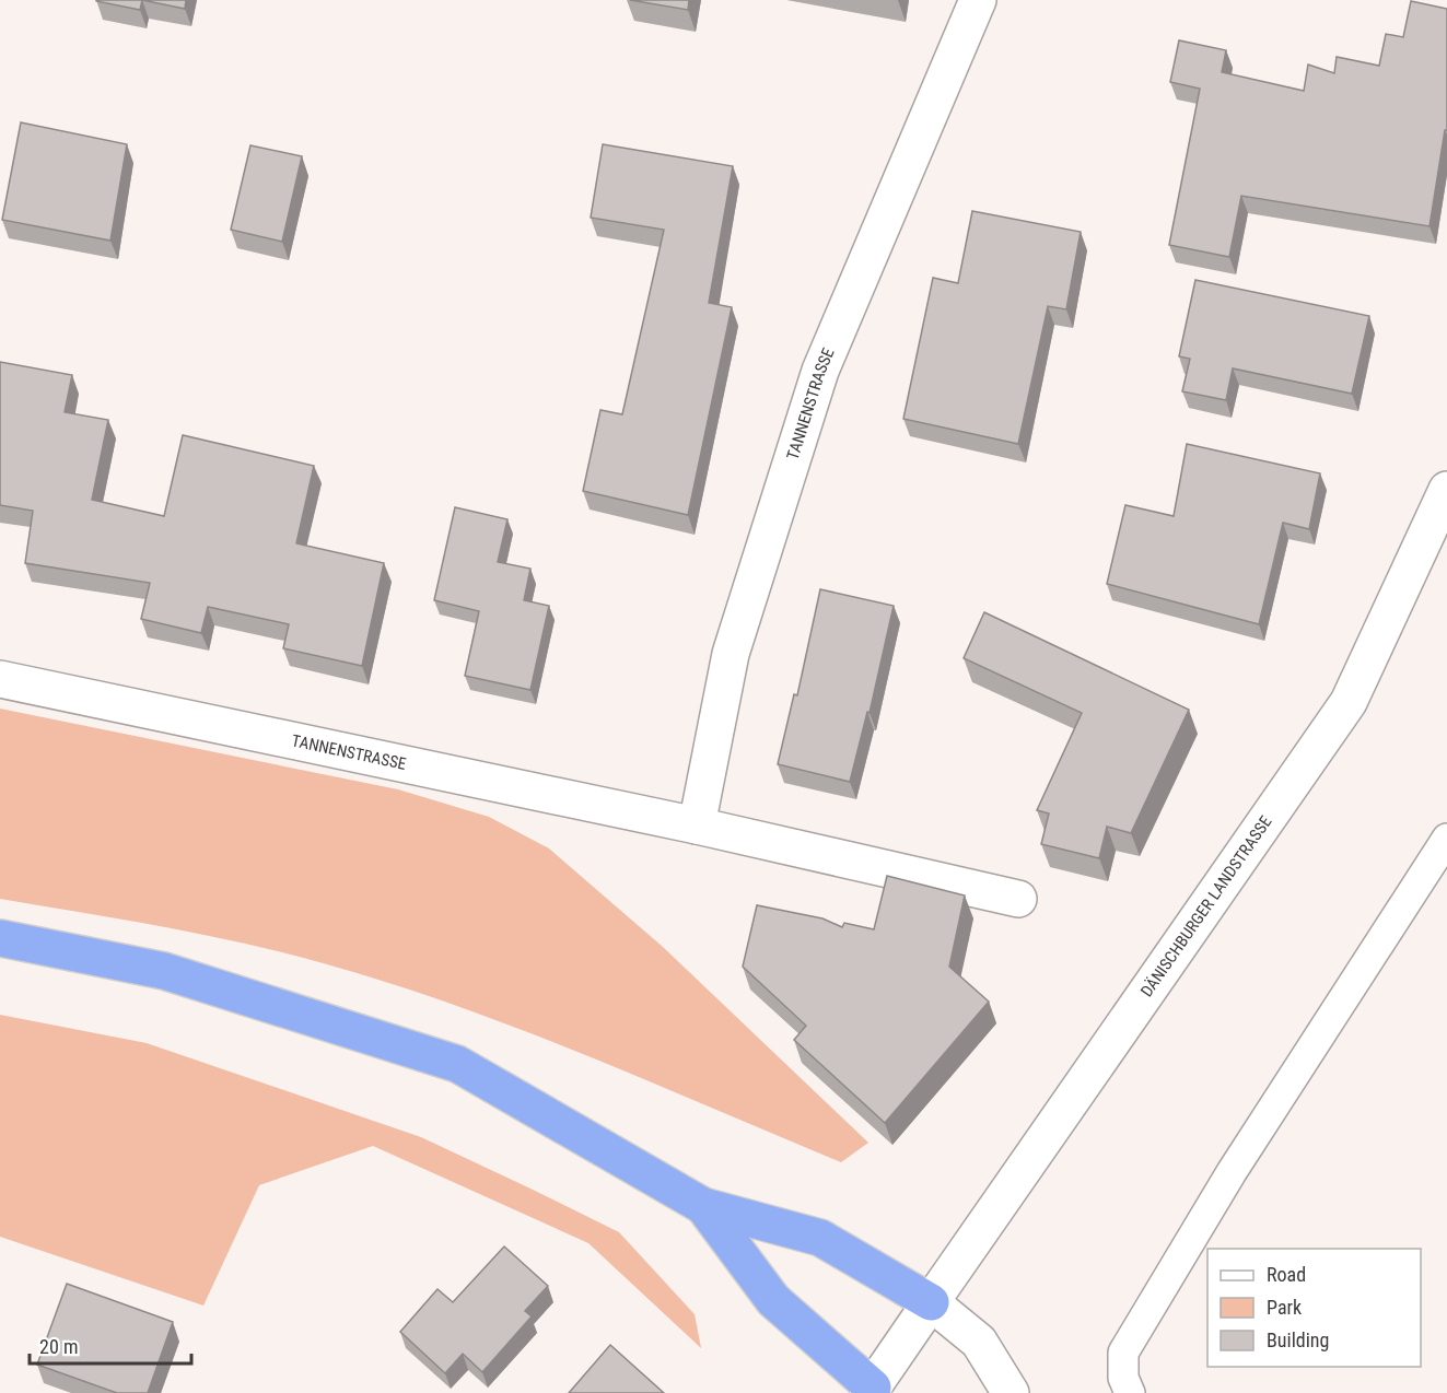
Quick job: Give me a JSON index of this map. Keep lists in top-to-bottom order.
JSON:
{
  "streets": {
    "street": ["TANNENSTRASSE", "DÄNISCHBURGER LANDSTRASSE"]
  },
  "legend": ["Road", "Park", "Building"],
  "scale_bar": "20 m"
}
